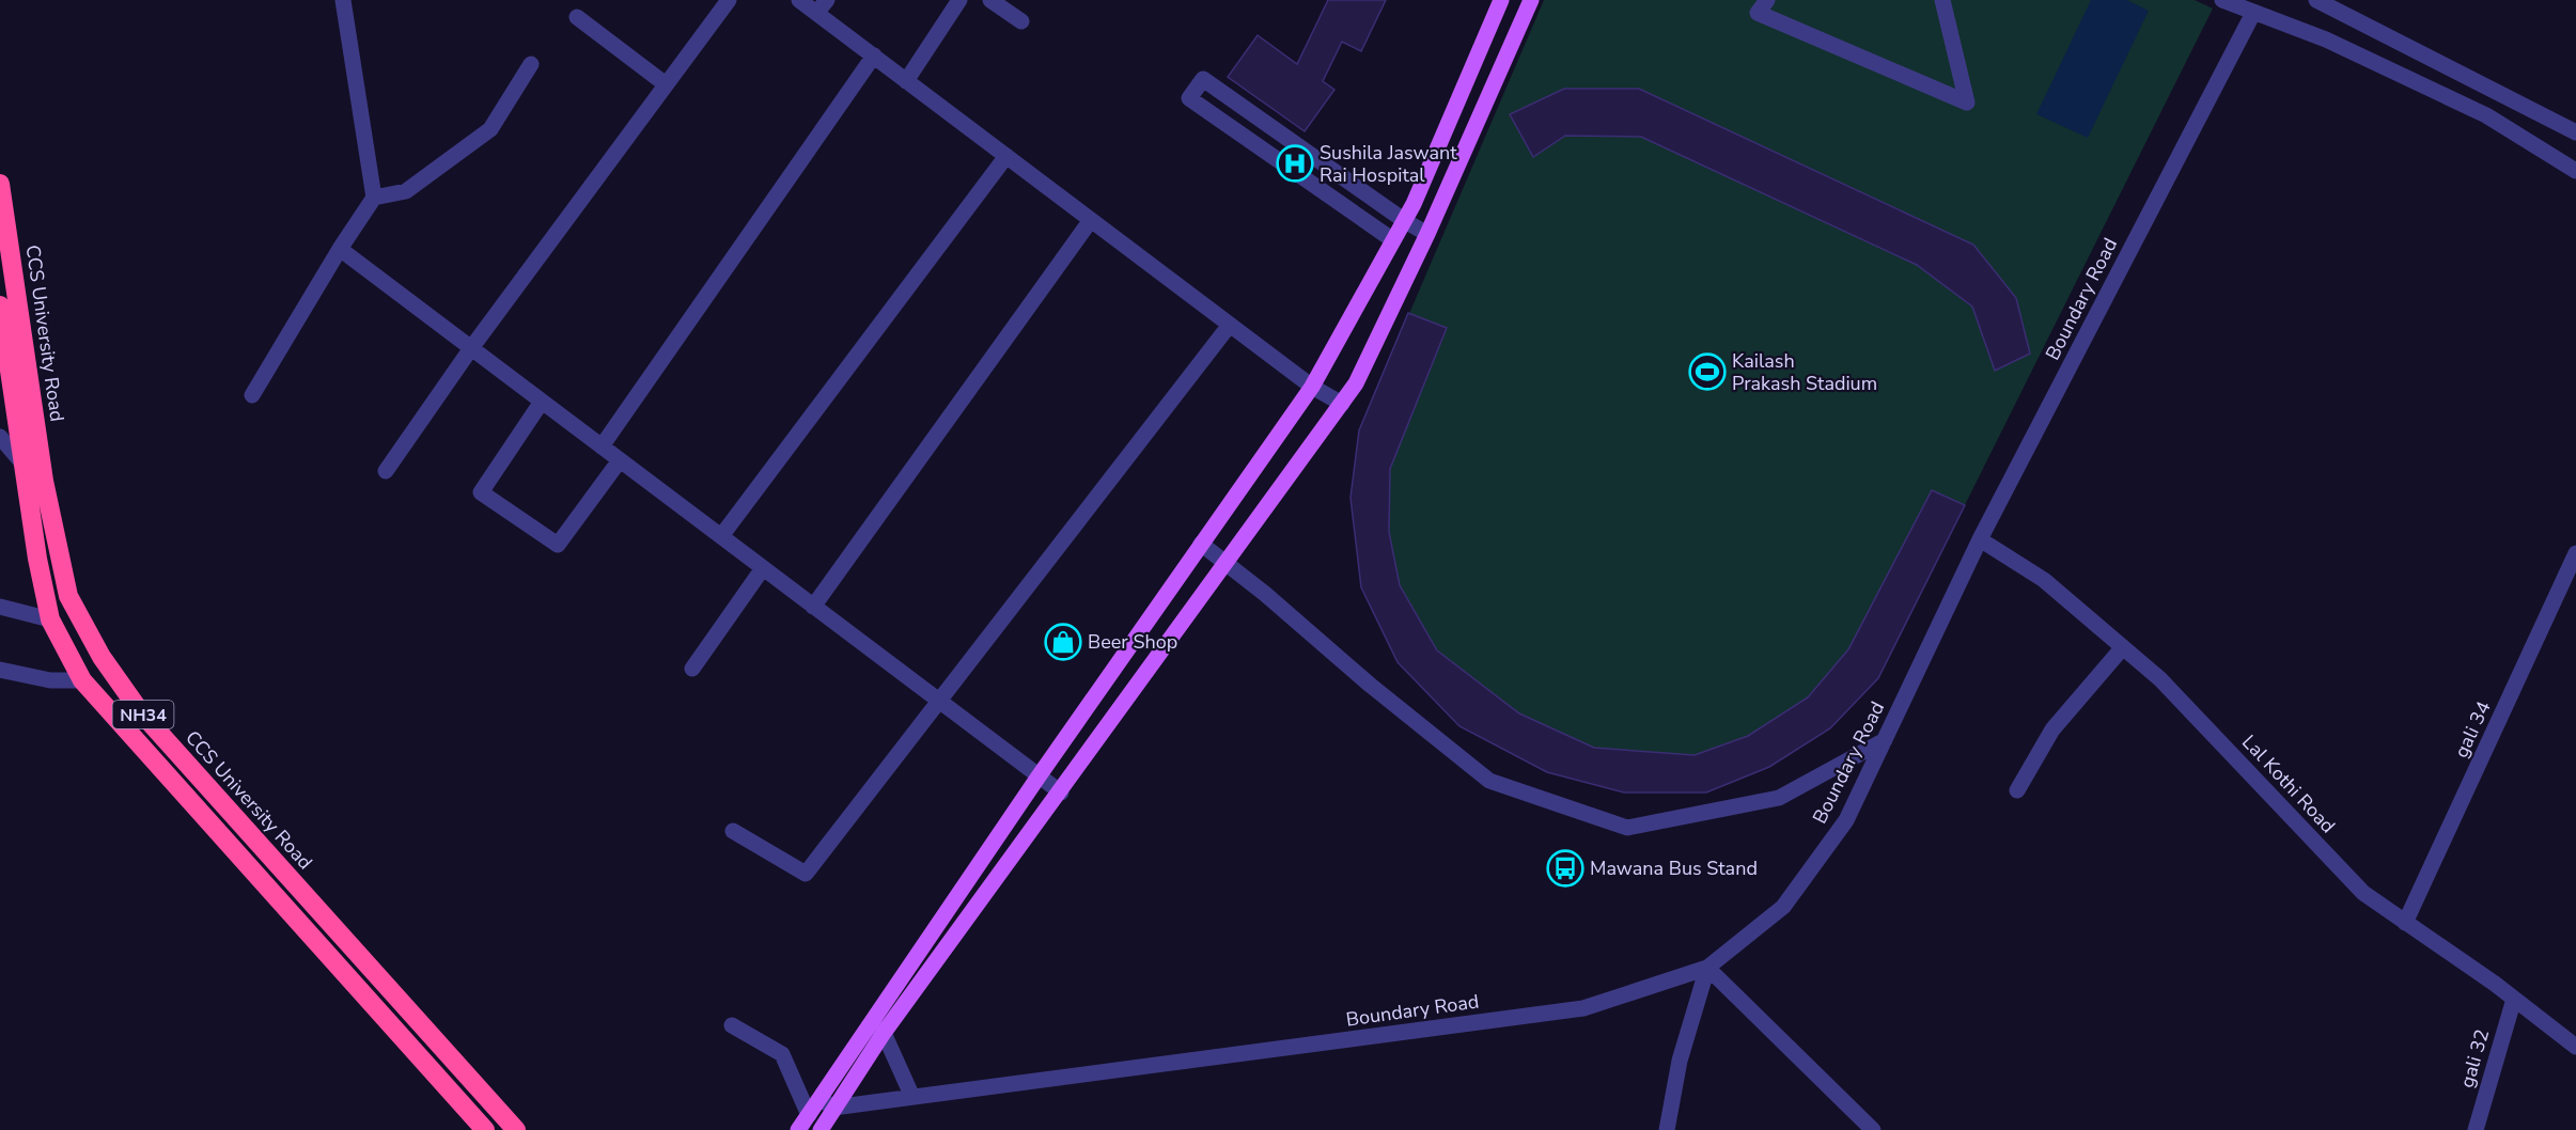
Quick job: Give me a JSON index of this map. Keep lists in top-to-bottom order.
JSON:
{
  "streets": {
    "highway": ["CCS University Road", "NH34"],
    "street": [
      "Boundary Road",
      "gali 34",
      "Lal Kothi Road",
      "gali 32"
    ]
  },
  "crossings": [
    ["Boundary Road", "Lal Kothi Road"],
    ["gali 34", "Lal Kothi Road"],
    ["Lal Kothi Road", "gali 32"]
  ],
  "places": {
    "hospital": ["Sushila Jaswant Rai Hospital"],
    "sports": ["Kailash Prakash Stadium"],
    "shop": ["Beer Shop"],
    "bus stop": ["Mawana Bus Stand"]
  }
}
